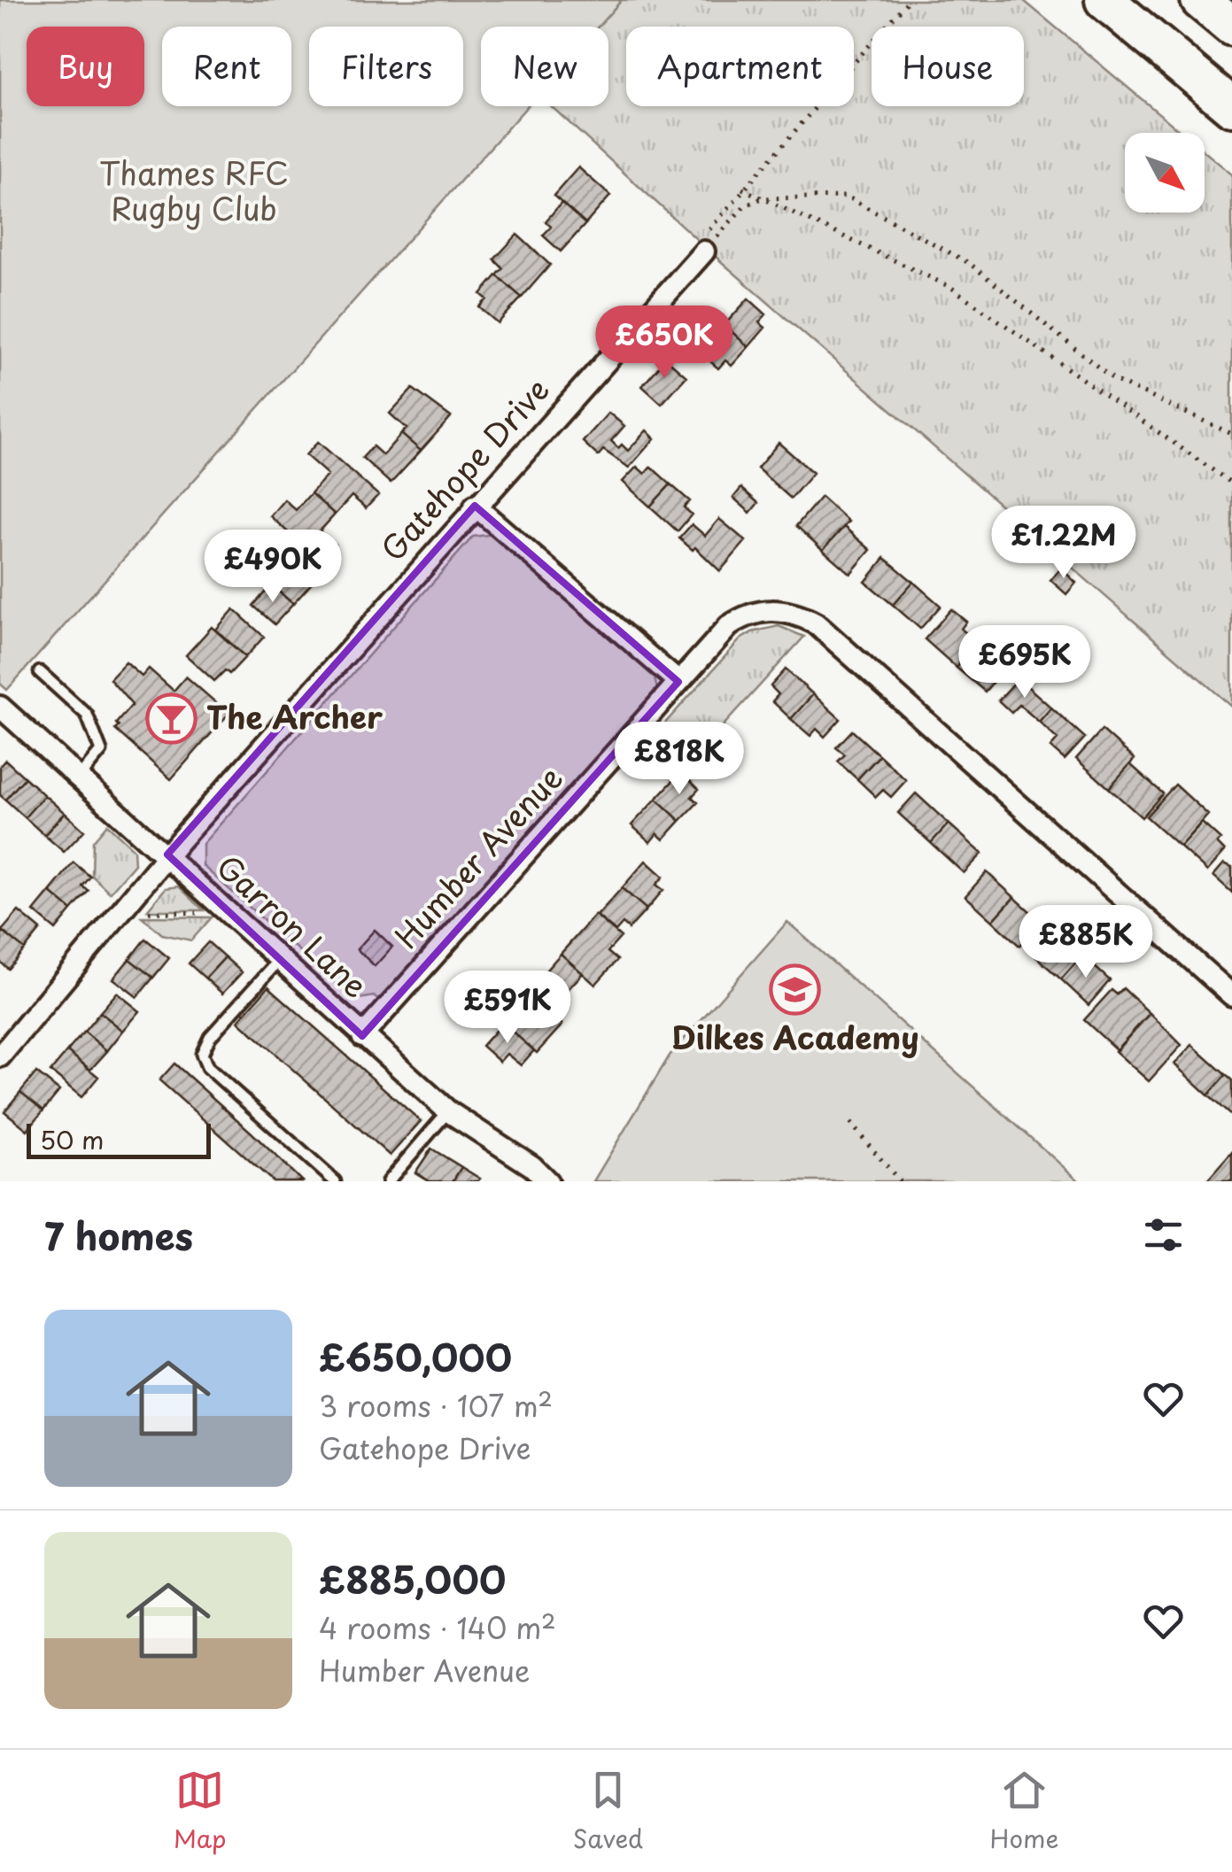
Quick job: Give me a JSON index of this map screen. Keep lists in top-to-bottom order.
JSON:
{
  "streets": {
    "street": ["Gatehope Drive", "Humber Avenue", "Garron Lane"]
  },
  "crossings": [
    ["Gatehope Drive", "Garron Lane"],
    ["Humber Avenue", "Garron Lane"]
  ],
  "parks": ["Thames RFC Rugby Club"],
  "places": {
    "bar": ["The Archer"],
    "school or university": ["Dilkes Academy"]
  },
  "scale_bar": "50 m",
  "north": "bottom right",
  "page": {
    "chip": [
      "Buy",
      "Rent",
      "Filters",
      "New",
      "Apartment",
      "House"
    ],
    "price": [
      "£650K",
      "£1.22M",
      "£490K",
      "£695K",
      "£818K",
      "£885K",
      "£591K"
    ],
    "scale": "50 m",
    "heading": "7 homes",
    "list": [
      {
        "name": "£650,000",
        "note": "3 rooms · 107 m² · Gatehope Drive"
      },
      {
        "name": "£885,000",
        "note": "4 rooms · 140 m² · Humber Avenue"
      }
    ],
    "tabs": ["Map", "Saved", "Home"]
  }
}
